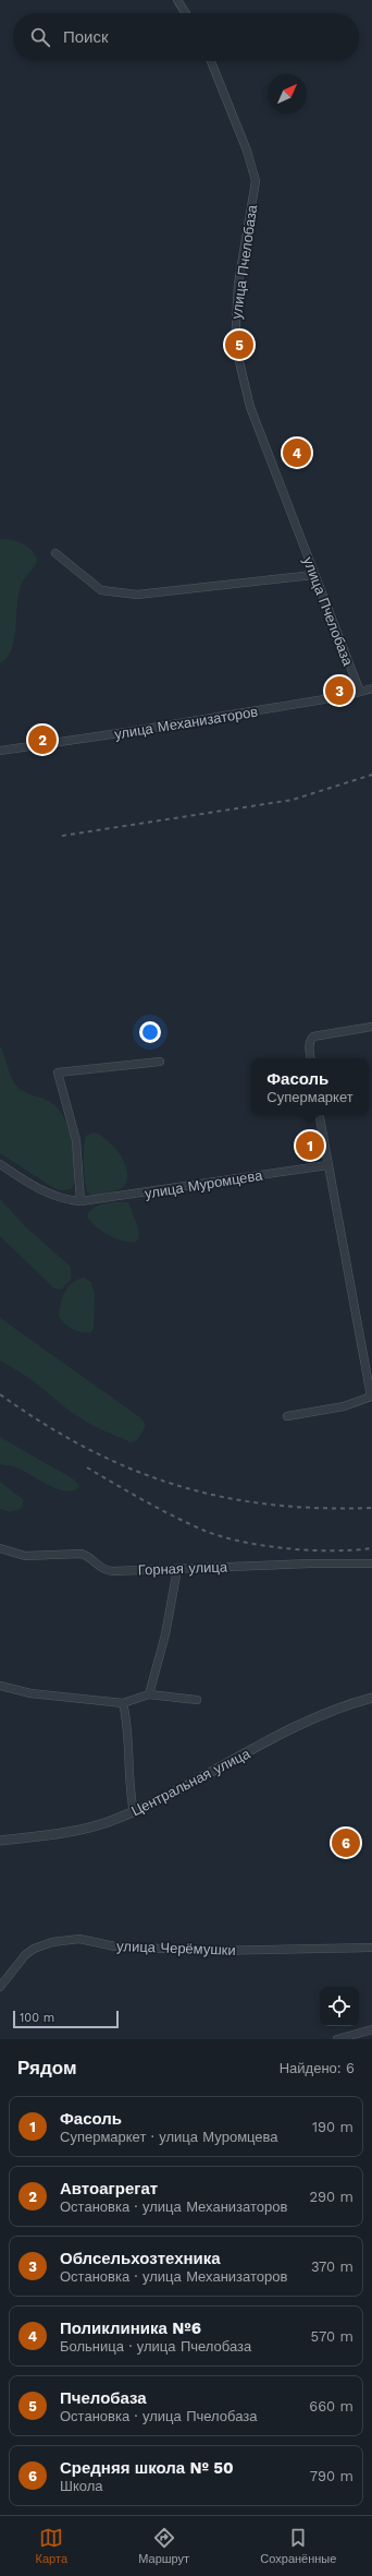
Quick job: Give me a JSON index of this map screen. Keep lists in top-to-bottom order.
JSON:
{
  "streets": {
    "street": [
      "улица Пчелобаза",
      "улица Механизаторов",
      "улица Муромцева",
      "Горная улица",
      "Центральная улица",
      "улица Черёмушки"
    ]
  },
  "crossings": [
    ["улица Пчелобаза", "улица Механизаторов"]
  ],
  "scale_bar": "100 m",
  "north": "top right",
  "page": {
    "search": "Поиск",
    "pins": [
      "5",
      "4",
      "3",
      "2",
      "1",
      "6"
    ],
    "popup": ["Фасоль", "Супермаркет"],
    "scale": "100 m",
    "heading": ["Рядом", "Найдено: 6"],
    "list": [
      {
        "mark": "1",
        "name": "Фасоль",
        "note": "Супермаркет · улица Муромцева",
        "value": "190 m"
      },
      {
        "mark": "2",
        "name": "Автоагрегат",
        "note": "Остановка · улица Механизаторов",
        "value": "290 m"
      },
      {
        "mark": "3",
        "name": "Облсельхозтехника",
        "note": "Остановка · улица Механизаторов",
        "value": "370 m"
      },
      {
        "mark": "4",
        "name": "Поликлиника №6",
        "note": "Больница · улица Пчелобаза",
        "value": "570 m"
      },
      {
        "mark": "5",
        "name": "Пчелобаза",
        "note": "Остановка · улица Пчелобаза",
        "value": "660 m"
      },
      {
        "mark": "6",
        "name": "Средняя школа № 50",
        "note": "Школа",
        "value": "790 m"
      }
    ],
    "nav": ["Карта", "Маршрут", "Сохранённые"]
  }
}
